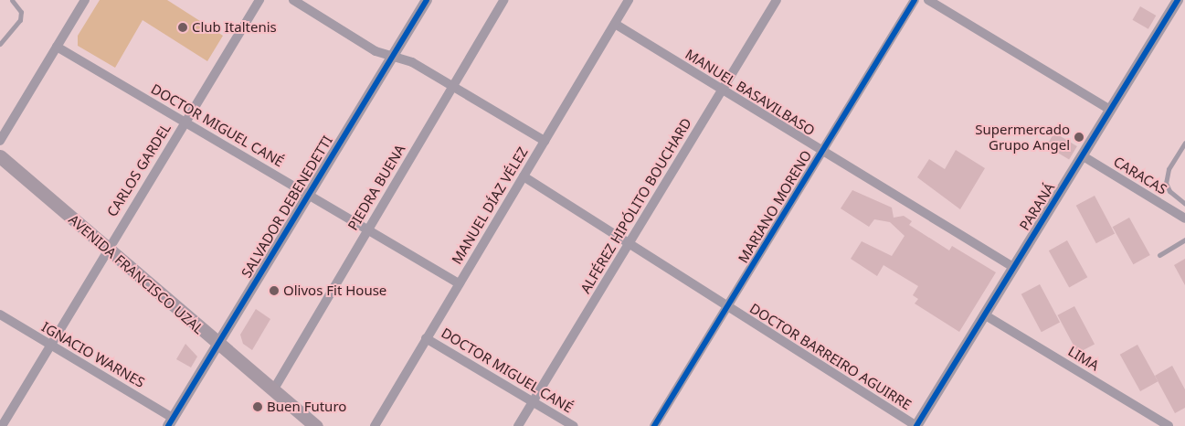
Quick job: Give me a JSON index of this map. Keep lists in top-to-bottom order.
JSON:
{
  "streets": {
    "main road": ["AVENIDA FRANCISCO UZAL"],
    "street": [
      "MANUEL BASAVILBASO",
      "DOCTOR MIGUEL CANÉ",
      "CARLOS GARDEL",
      "CARACAS",
      "PIEDRA BUENA",
      "MANUEL DÍAZ VÉLEZ",
      "ALFÉREZ HIPÓLITO BOUCHARD",
      "SALVADOR DEBENEDETTI",
      "MARIANO MORENO",
      "PARANÁ",
      "IGNACIO WARNES",
      "DOCTOR BARREIRO AGUIRRE",
      "LIMA"
    ]
  },
  "crossings": [
    ["MANUEL BASAVILBASO", "MANUEL DÍAZ VÉLEZ"],
    ["MANUEL BASAVILBASO", "ALFÉREZ HIPÓLITO BOUCHARD"],
    ["MANUEL BASAVILBASO", "MARIANO MORENO"],
    ["MANUEL BASAVILBASO", "PARANÁ"],
    ["DOCTOR MIGUEL CANÉ", "CARLOS GARDEL"],
    ["DOCTOR MIGUEL CANÉ", "PIEDRA BUENA"],
    ["DOCTOR MIGUEL CANÉ", "MANUEL DÍAZ VÉLEZ"],
    ["DOCTOR MIGUEL CANÉ", "ALFÉREZ HIPÓLITO BOUCHARD"],
    ["DOCTOR MIGUEL CANÉ", "SALVADOR DEBENEDETTI"],
    ["CARLOS GARDEL", "AVENIDA FRANCISCO UZAL"],
    ["CARLOS GARDEL", "IGNACIO WARNES"],
    ["CARACAS", "PARANÁ"],
    ["PIEDRA BUENA", "AVENIDA FRANCISCO UZAL"],
    ["MANUEL DÍAZ VÉLEZ", "DOCTOR BARREIRO AGUIRRE"],
    ["ALFÉREZ HIPÓLITO BOUCHARD", "DOCTOR BARREIRO AGUIRRE"],
    ["SALVADOR DEBENEDETTI", "AVENIDA FRANCISCO UZAL"],
    ["SALVADOR DEBENEDETTI", "IGNACIO WARNES"],
    ["MARIANO MORENO", "DOCTOR BARREIRO AGUIRRE"],
    ["PARANÁ", "DOCTOR BARREIRO AGUIRRE"],
    ["PARANÁ", "LIMA"]
  ],
  "places": [
    "Club Italtenis",
    "Supermercado Grupo Angel",
    "Olivos Fit House",
    "Buen Futuro"
  ]
}
